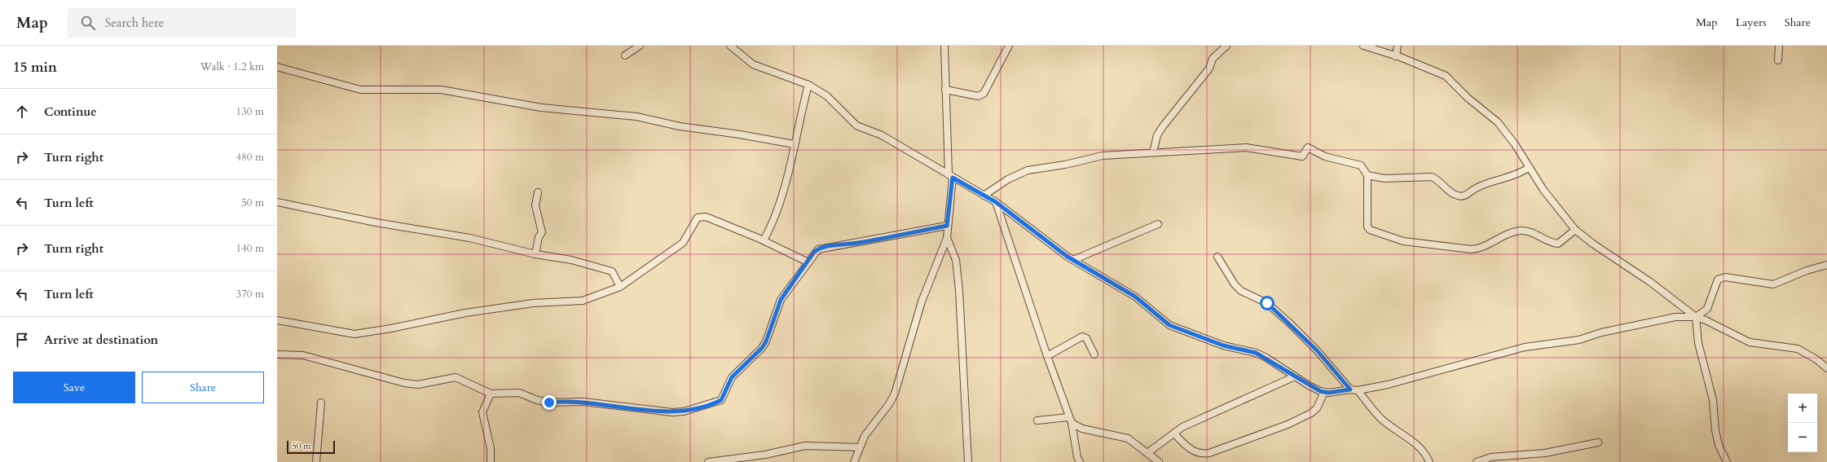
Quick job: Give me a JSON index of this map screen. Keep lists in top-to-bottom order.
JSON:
{
  "scale_bar": "50 m",
  "page": {
    "header": "Map",
    "search": "Search here",
    "nav": ["Map", "Layers", "Share"],
    "heading": ["15 min", "Walk · 1.2 km"],
    "list": [
      ["Continue", "130 m"],
      ["Turn right", "480 m"],
      ["Turn left", "50 m"],
      ["Turn right", "140 m"],
      ["Turn left", "370 m"],
      "Arrive at destination"
    ],
    "buttons": ["Save", "Share"],
    "map_buttons": ["+", "−"],
    "scale": "50 m"
  }
}
